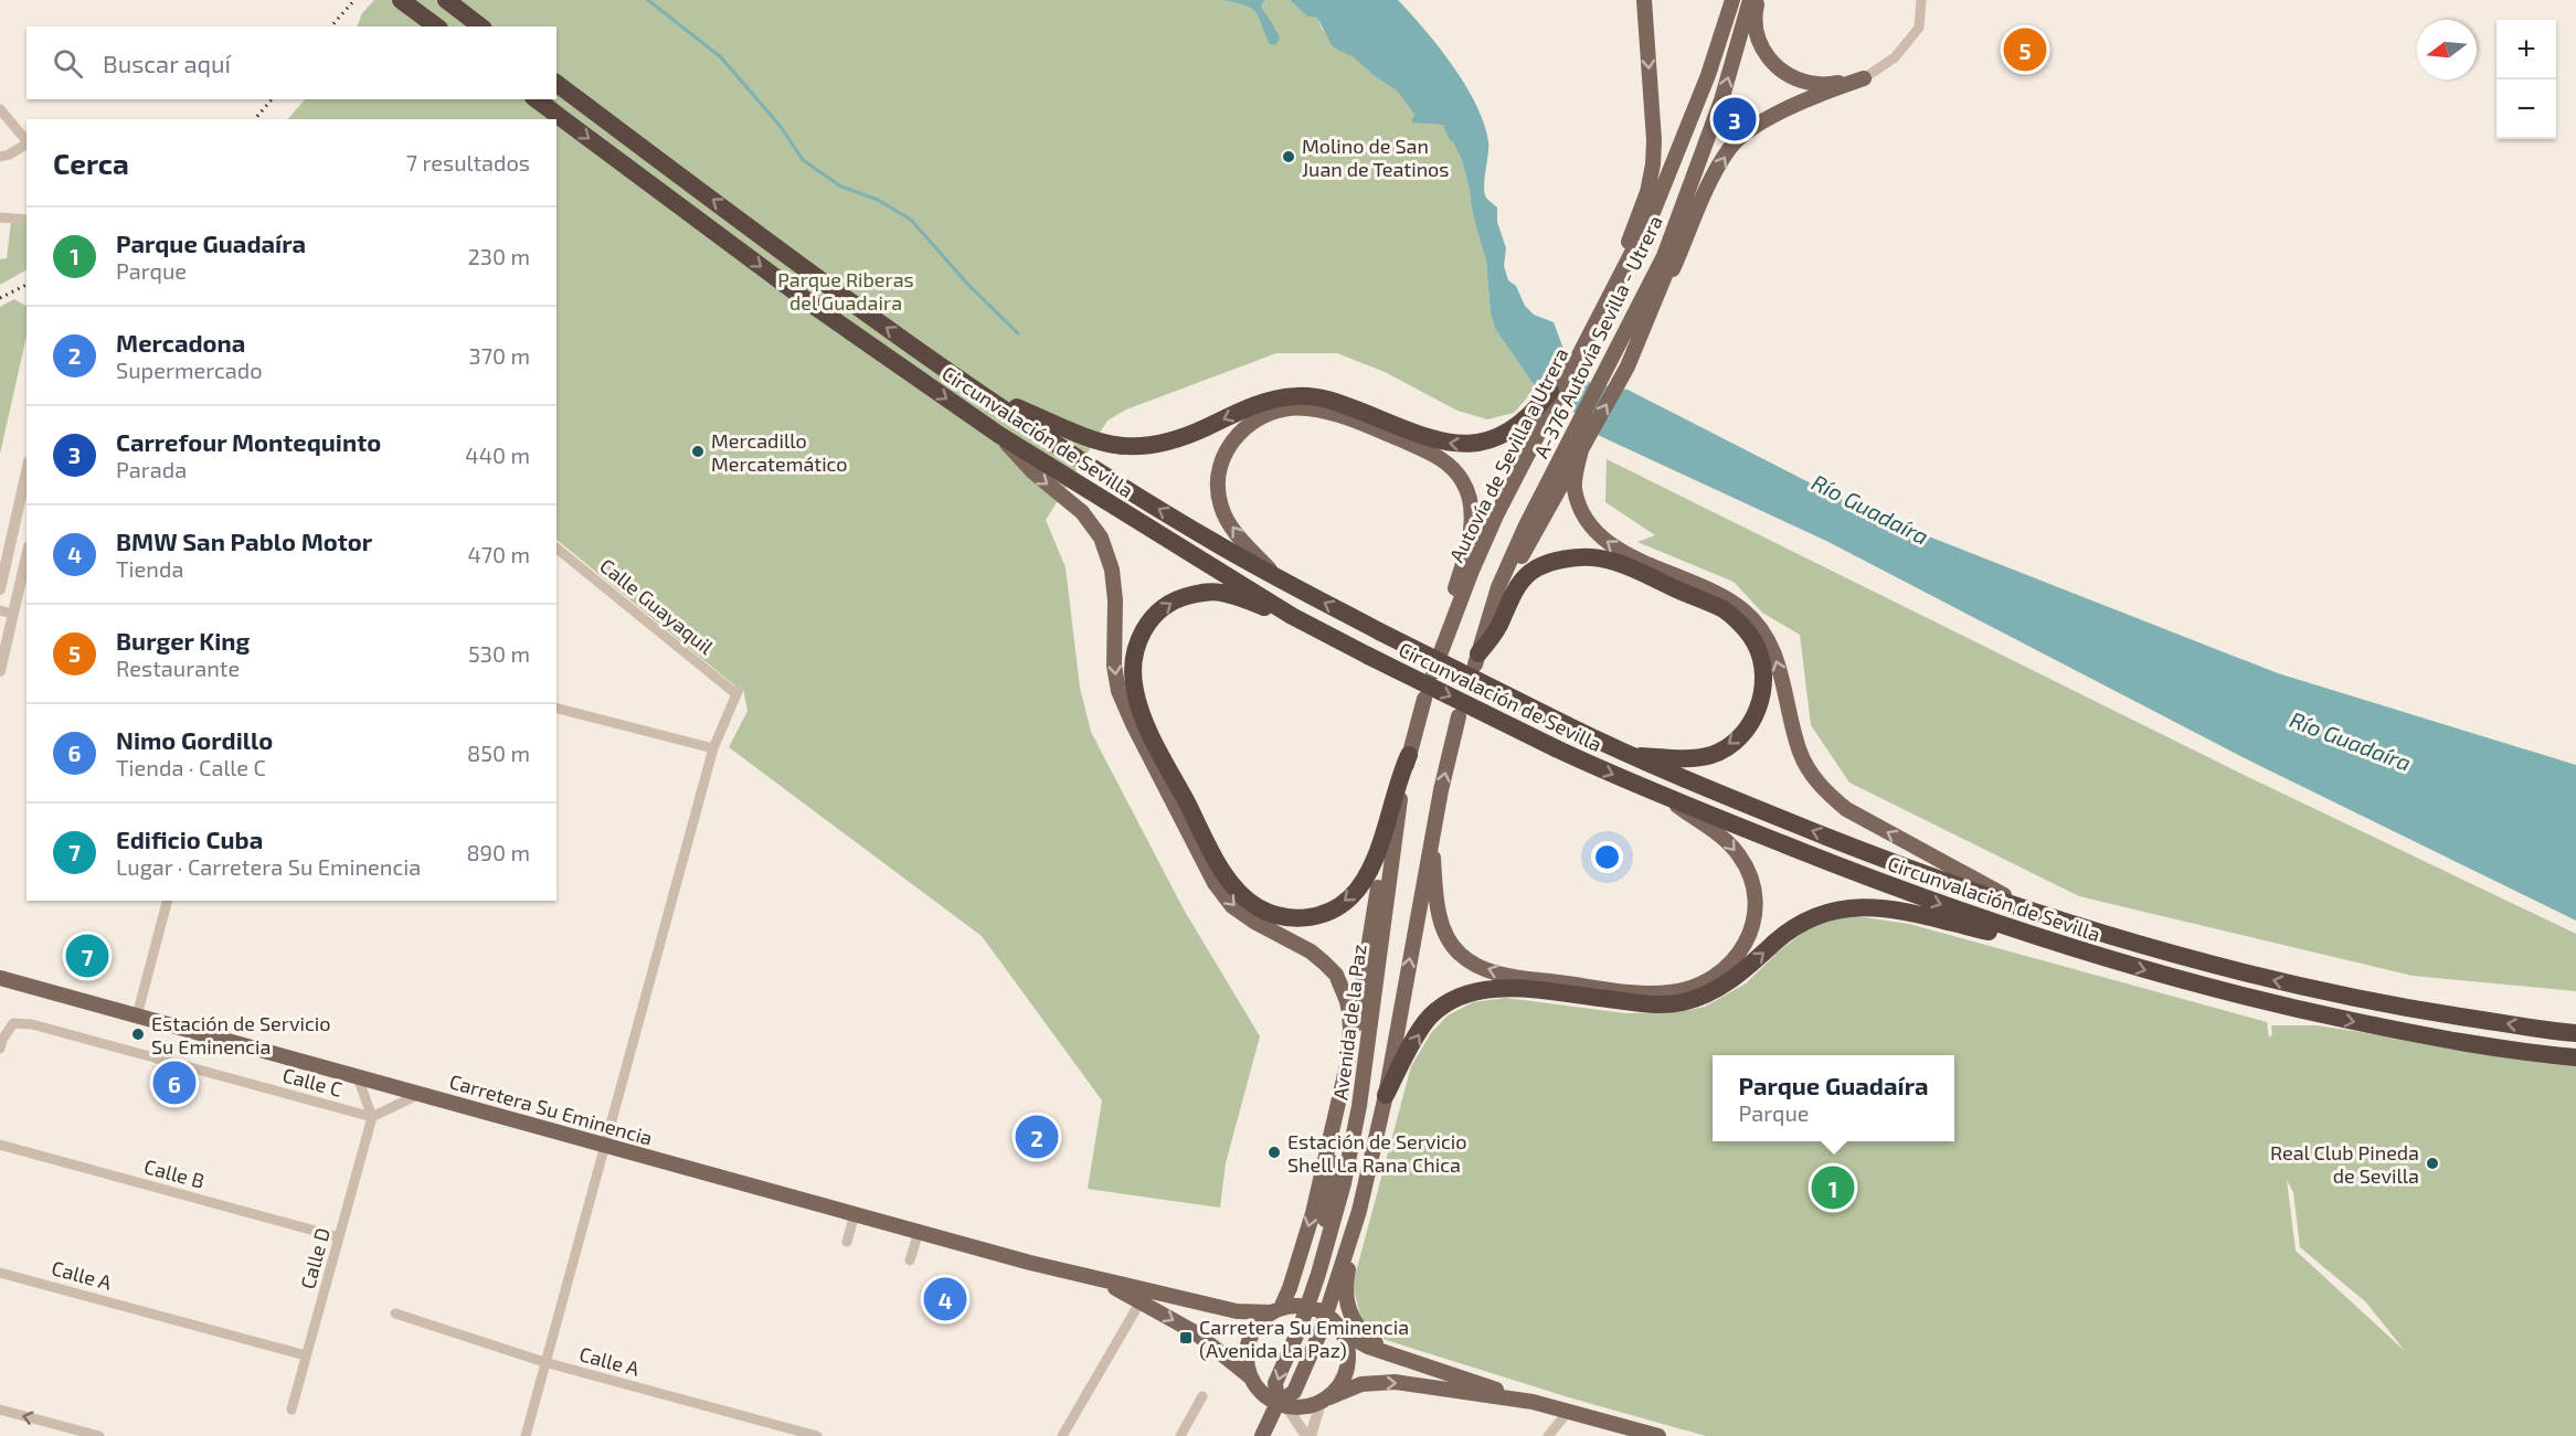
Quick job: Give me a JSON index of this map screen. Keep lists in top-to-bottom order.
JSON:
{
  "streets": {
    "highway": ["Circunvalación de Sevilla"],
    "main road": [
      "A-376 Autovía Sevilla - Utrera",
      "Autovía de Sevilla a Utrera",
      "Avenida de la Paz",
      "Carretera Su Eminencia"
    ],
    "street": [
      "Calle Guayaquil",
      "Calle C",
      "Calle B",
      "Calle D",
      "Calle A"
    ]
  },
  "crossings": [
    ["A-376 Autovía Sevilla - Utrera", "Autovía de Sevilla a Utrera"],
    ["Avenida de la Paz", "Carretera Su Eminencia"],
    ["Calle C", "Calle D"],
    ["Calle B", "Calle D"],
    ["Calle D", "Calle A"]
  ],
  "water": ["Río Guadaíra"],
  "parks": ["Parque Riberas del Guadaira"],
  "places": {
    "other": [
      "Molino de San Juan de Teatinos",
      "Mercadillo Mercatemático",
      "Estación de Servicio Su Eminencia",
      "Estación de Servicio Shell La Rana Chica",
      "Real Club Pineda de Sevilla"
    ],
    "transit": ["Carretera Su Eminencia (Avenida La Paz)"]
  },
  "north": "left",
  "page": {
    "map_buttons": ["+", "−"],
    "pins": [
      "5",
      "3",
      "7",
      "6",
      "2",
      "1",
      "4"
    ],
    "search": "Buscar aquí",
    "heading": ["Cerca", "7 resultados"],
    "list": [
      {
        "mark": "1",
        "name": "Parque Guadaíra",
        "note": "Parque",
        "value": "230 m"
      },
      {
        "mark": "2",
        "name": "Mercadona",
        "note": "Supermercado",
        "value": "370 m"
      },
      {
        "mark": "3",
        "name": "Carrefour Montequinto",
        "note": "Parada",
        "value": "440 m"
      },
      {
        "mark": "4",
        "name": "BMW San Pablo Motor",
        "note": "Tienda",
        "value": "470 m"
      },
      {
        "mark": "5",
        "name": "Burger King",
        "note": "Restaurante",
        "value": "530 m"
      },
      {
        "mark": "6",
        "name": "Nimo Gordillo",
        "note": "Tienda · Calle C",
        "value": "850 m"
      },
      {
        "mark": "7",
        "name": "Edificio Cuba",
        "note": "Lugar · Carretera Su Eminencia",
        "value": "890 m"
      }
    ],
    "popup": ["Parque Guadaíra", "Parque"]
  }
}
